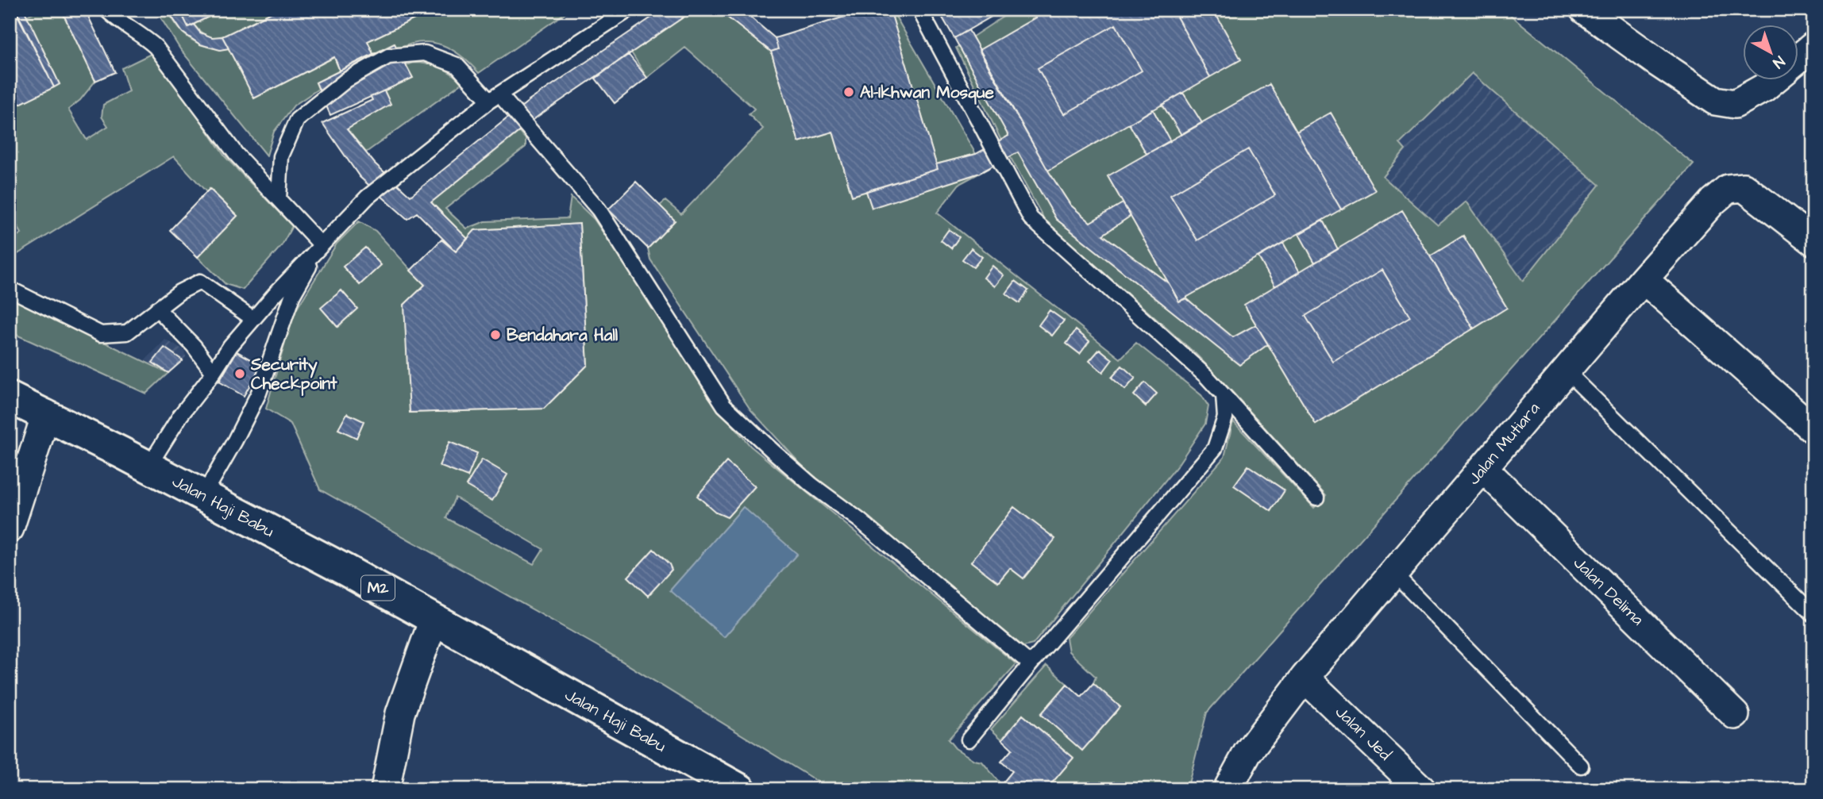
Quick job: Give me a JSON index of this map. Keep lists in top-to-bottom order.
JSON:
{
  "streets": {
    "main road": ["Jalan Haji Babu", "M2"],
    "street": ["Jalan Mutiara", "Jalan Delima", "Jalan Jed"]
  },
  "crossings": [
    ["Jalan Mutiara", "Jalan Delima"],
    ["Jalan Mutiara", "Jalan Jed"]
  ],
  "places": ["Al-Ikhwan Mosque", "Bendahara Hall", "Security Checkpoint"],
  "north": "bottom right"
}
